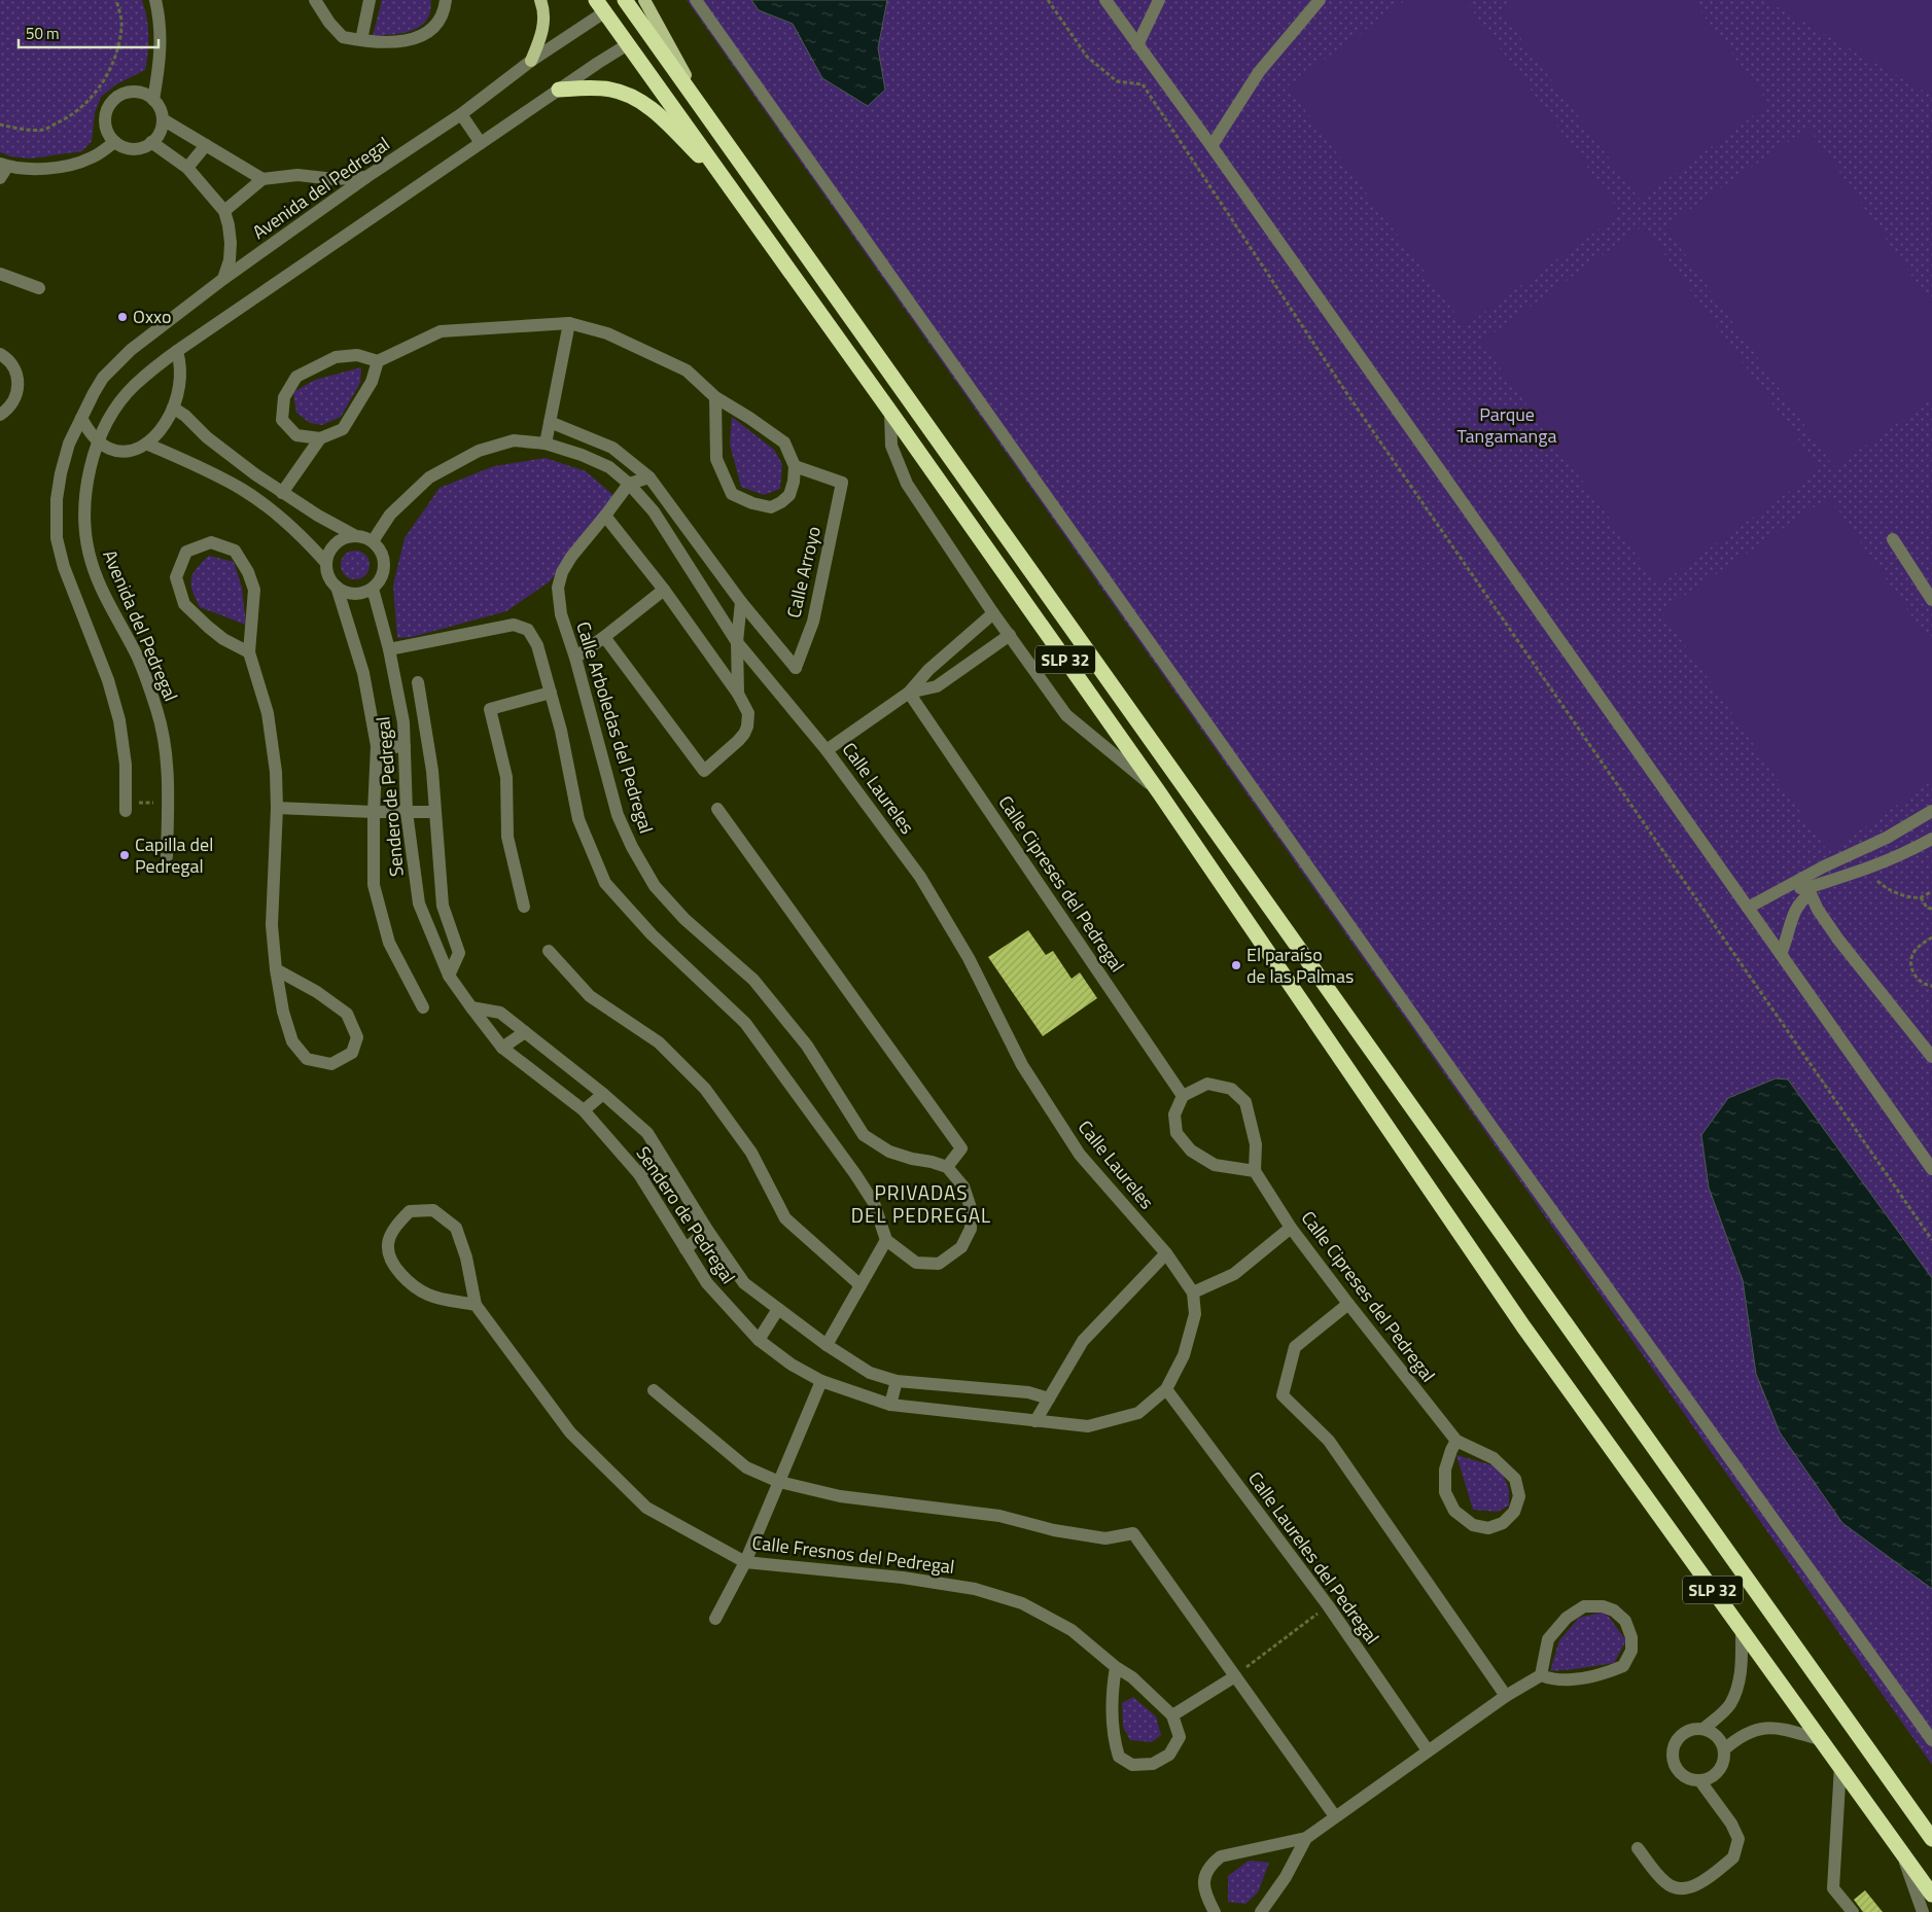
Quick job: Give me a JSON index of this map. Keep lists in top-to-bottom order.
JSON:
{
  "streets": {
    "highway": ["SLP 32"],
    "street": [
      "Avenida del Pedregal",
      "Calle Arroyo",
      "Calle Arboledas del Pedregal",
      "Calle Laureles",
      "Sendero de Pedregal",
      "Calle Cipreses del Pedregal",
      "Calle Fresnos del Pedregal",
      "Calle Laureles del Pedregal"
    ]
  },
  "crossings": [
    ["Avenida del Pedregal", "SLP 32"],
    ["Calle Arboledas del Pedregal", "Calle Laureles"],
    ["Calle Laureles", "Sendero de Pedregal"],
    ["Sendero de Pedregal", "Calle Laureles del Pedregal"]
  ],
  "districts": ["PRIVADAS DEL PEDREGAL"],
  "parks": ["Parque Tangamanga"],
  "places": ["Oxxo", "Capilla del Pedregal", "El paraíso de las Palmas"],
  "scale_bar": "50 m"
}
